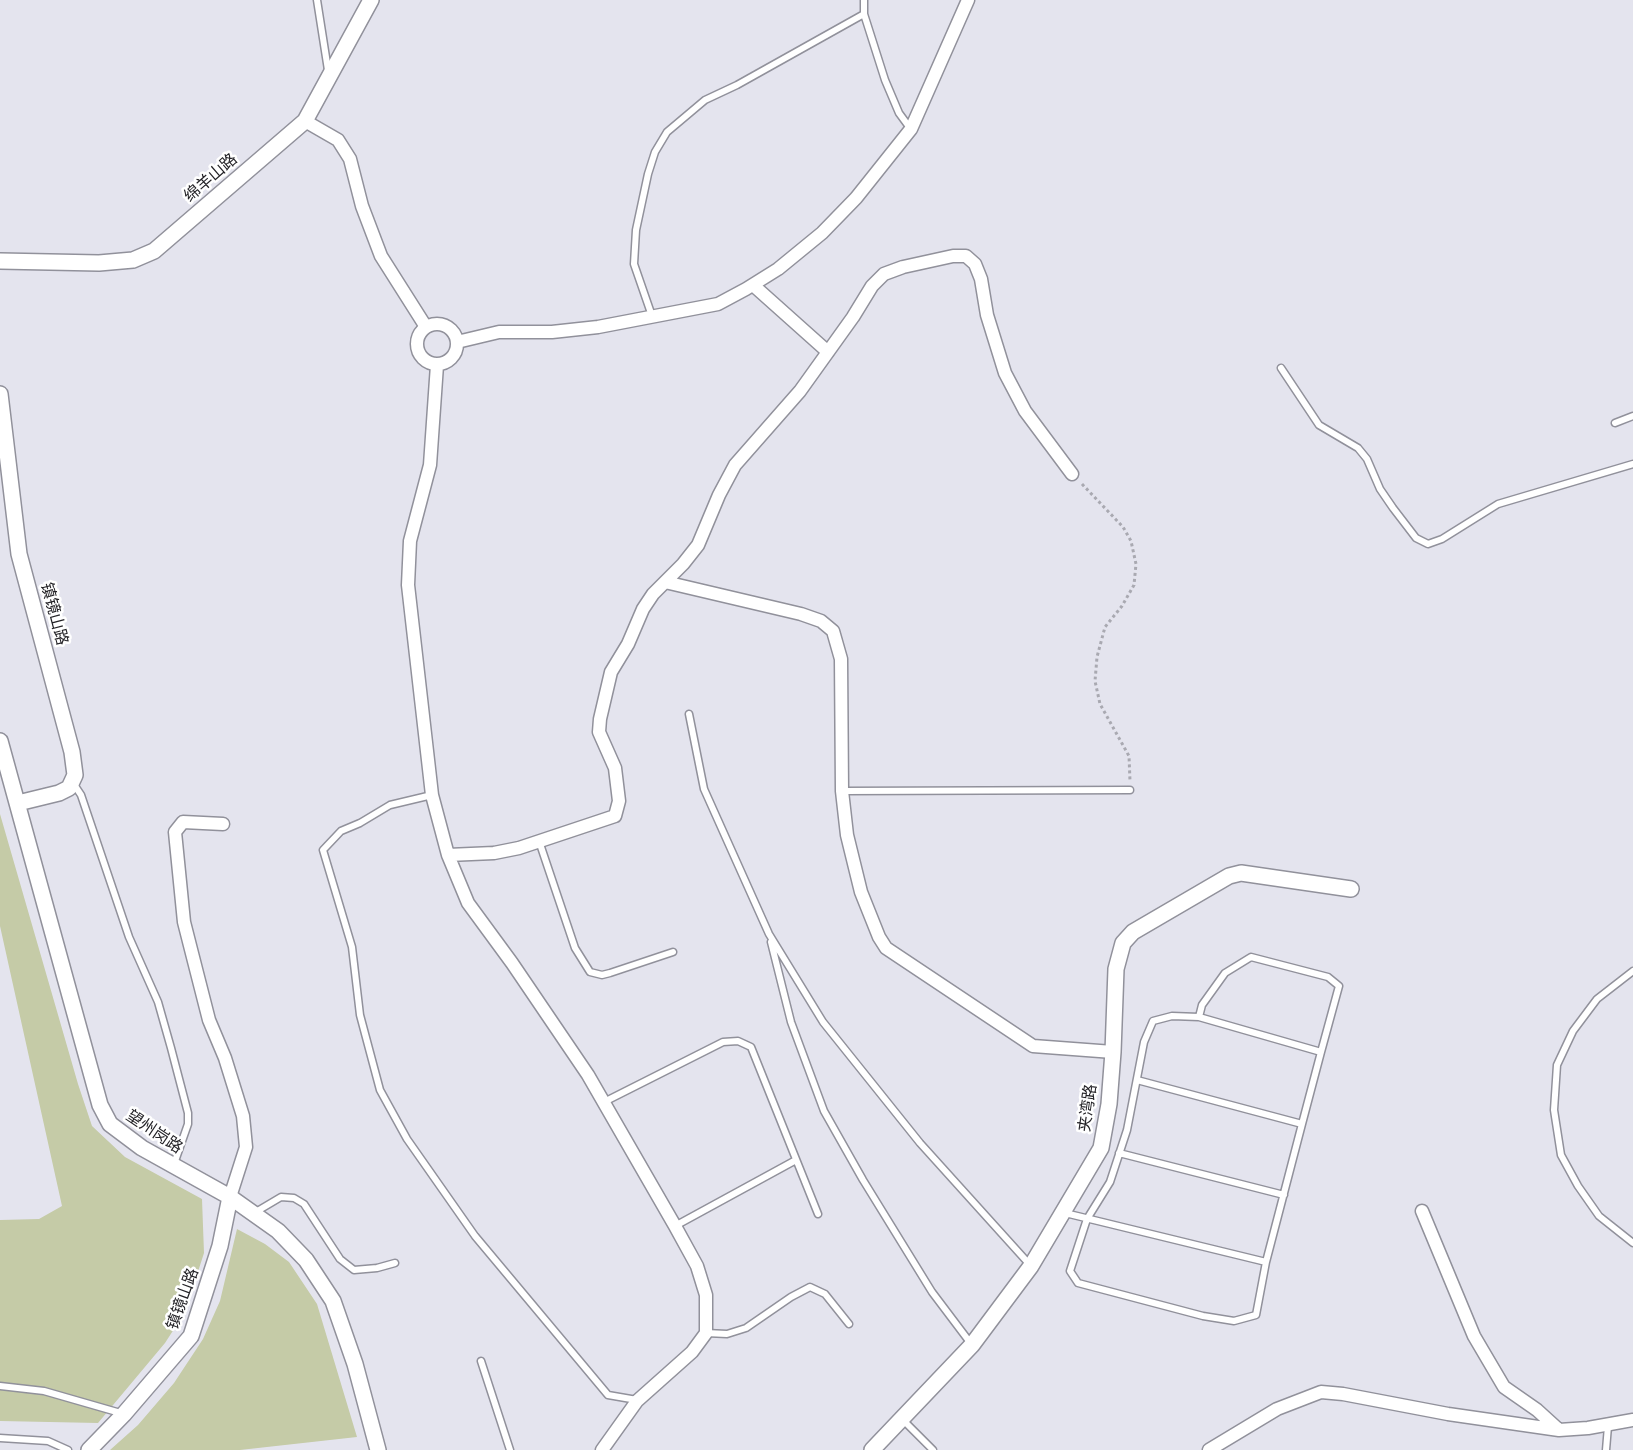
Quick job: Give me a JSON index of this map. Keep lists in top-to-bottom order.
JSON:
{
  "streets": {
    "street": [
      "绵羊山路",
      "镇镜山路",
      "夹湾路",
      "望州岗路"
    ]
  },
  "crossings": [
    ["镇镜山路", "望州岗路"]
  ]
}
